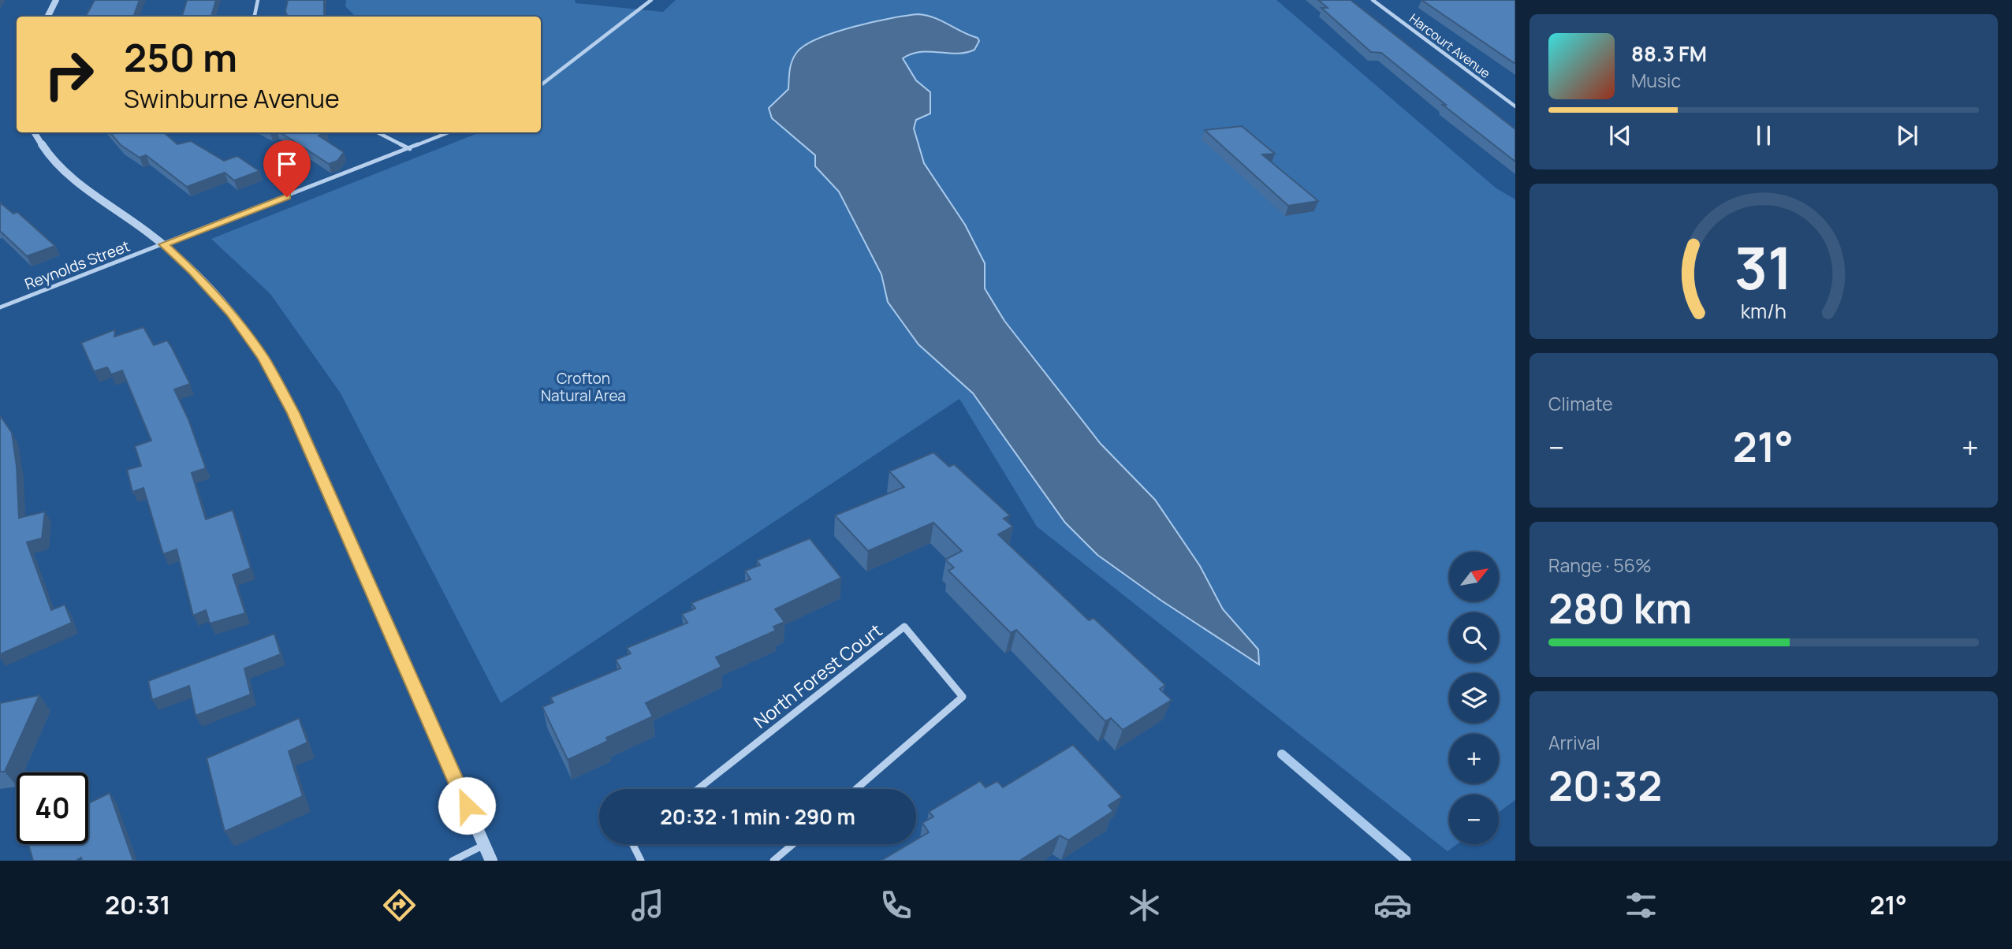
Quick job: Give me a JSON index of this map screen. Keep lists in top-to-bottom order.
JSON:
{
  "streets": {
    "street": ["Harcourt Avenue", "Reynolds Street", "North Forest Court"]
  },
  "parks": ["Crofton Natural Area"],
  "north": "top right",
  "page": {
    "turn": ["250 m", "Swinburne Avenue"],
    "song": ["88.3 FM", "Music"],
    "tile": [
      "Climate",
      ["Range · 56%", "280 km"],
      ["Arrival", "20:32"]
    ],
    "heat": ["−", "21°", "+"],
    "map_buttons": ["+", "−"],
    "limit": "40",
    "trip": "20:32 · 1 min · 290 m",
    "tabs": ["20:31", "21°"],
    "gauge": ["31", "km/h"]
  }
}
